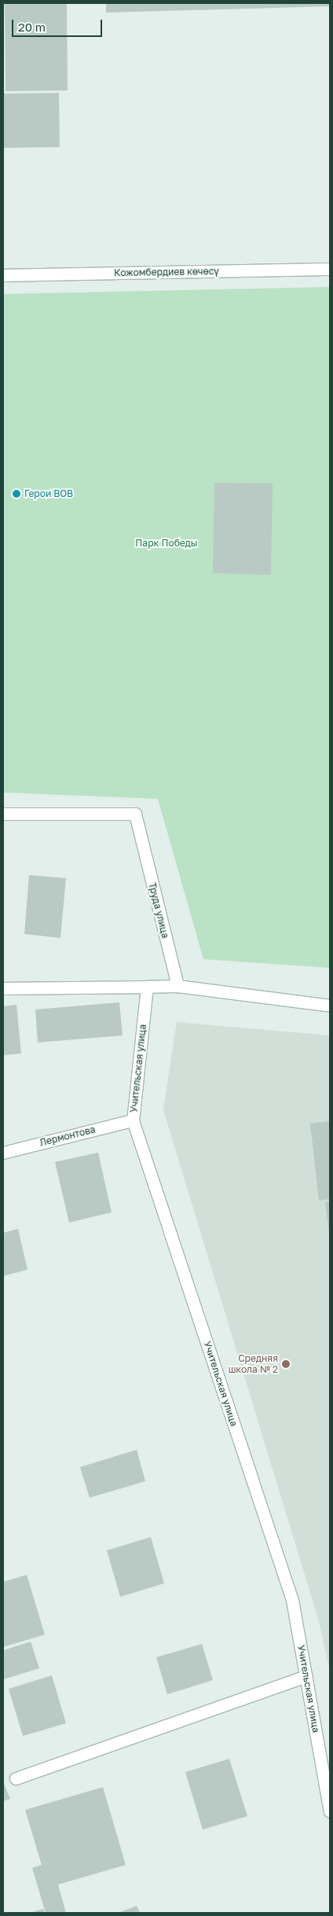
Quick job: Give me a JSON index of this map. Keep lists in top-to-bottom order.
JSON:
{
  "streets": {
    "street": [
      "Кожомбердиев көчөсү",
      "Труда улица",
      "Учительская улица",
      "Лермонтова"
    ]
  },
  "crossings": [
    ["Учительская улица", "Лермонтова"]
  ],
  "parks": ["Парк Победы"],
  "places": ["Герои ВОВ", "Средняя школа № 2"],
  "scale_bar": "20 m"
}
